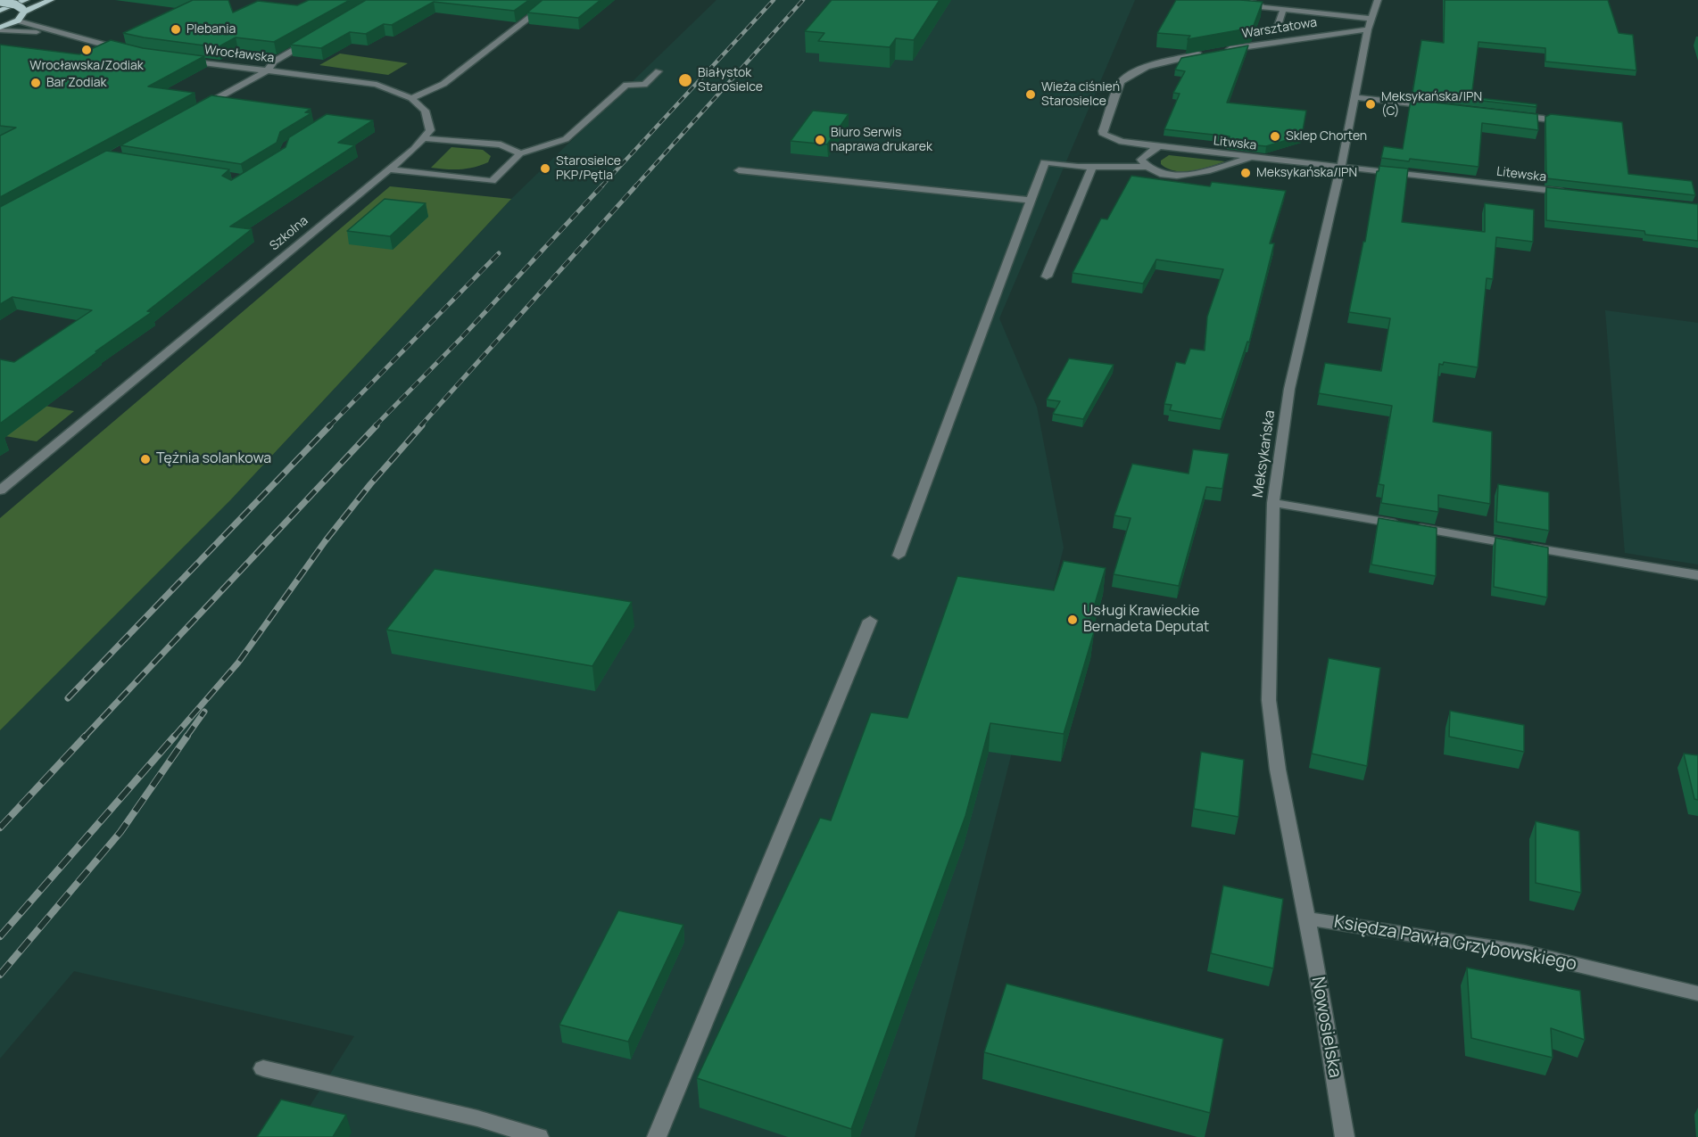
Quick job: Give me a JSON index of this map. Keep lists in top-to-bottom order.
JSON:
{
  "streets": {
    "street": [
      "Warsztatowa",
      "Wrocławska",
      "Litwska",
      "Litewska",
      "Szkolna",
      "Meksykańska",
      "Księdza Pawła Grzybowskiego",
      "Nowosielska"
    ]
  },
  "crossings": [
    ["Warsztatowa", "Meksykańska"],
    ["Litwska", "Litewska"],
    ["Litwska", "Meksykańska"],
    ["Litewska", "Meksykańska"],
    ["Meksykańska", "Księdza Pawła Grzybowskiego"],
    ["Meksykańska", "Nowosielska"],
    ["Księdza Pawła Grzybowskiego", "Nowosielska"]
  ],
  "places": [
    "Plebania",
    "Wrocławska/Zodiak",
    "Białystok Starosielce",
    "Bar Zodiak",
    "Wieża ciśnień Starosielce",
    "Meksykańska/IPN (C)",
    "Sklep Chorten",
    "Biuro Serwis naprawa drukarek",
    "Starosielce PKP/Pętla",
    "Meksykańska/IPN",
    "Tężnia solankowa",
    "Usługi Krawieckie Bernadeta Deputat"
  ]
}
